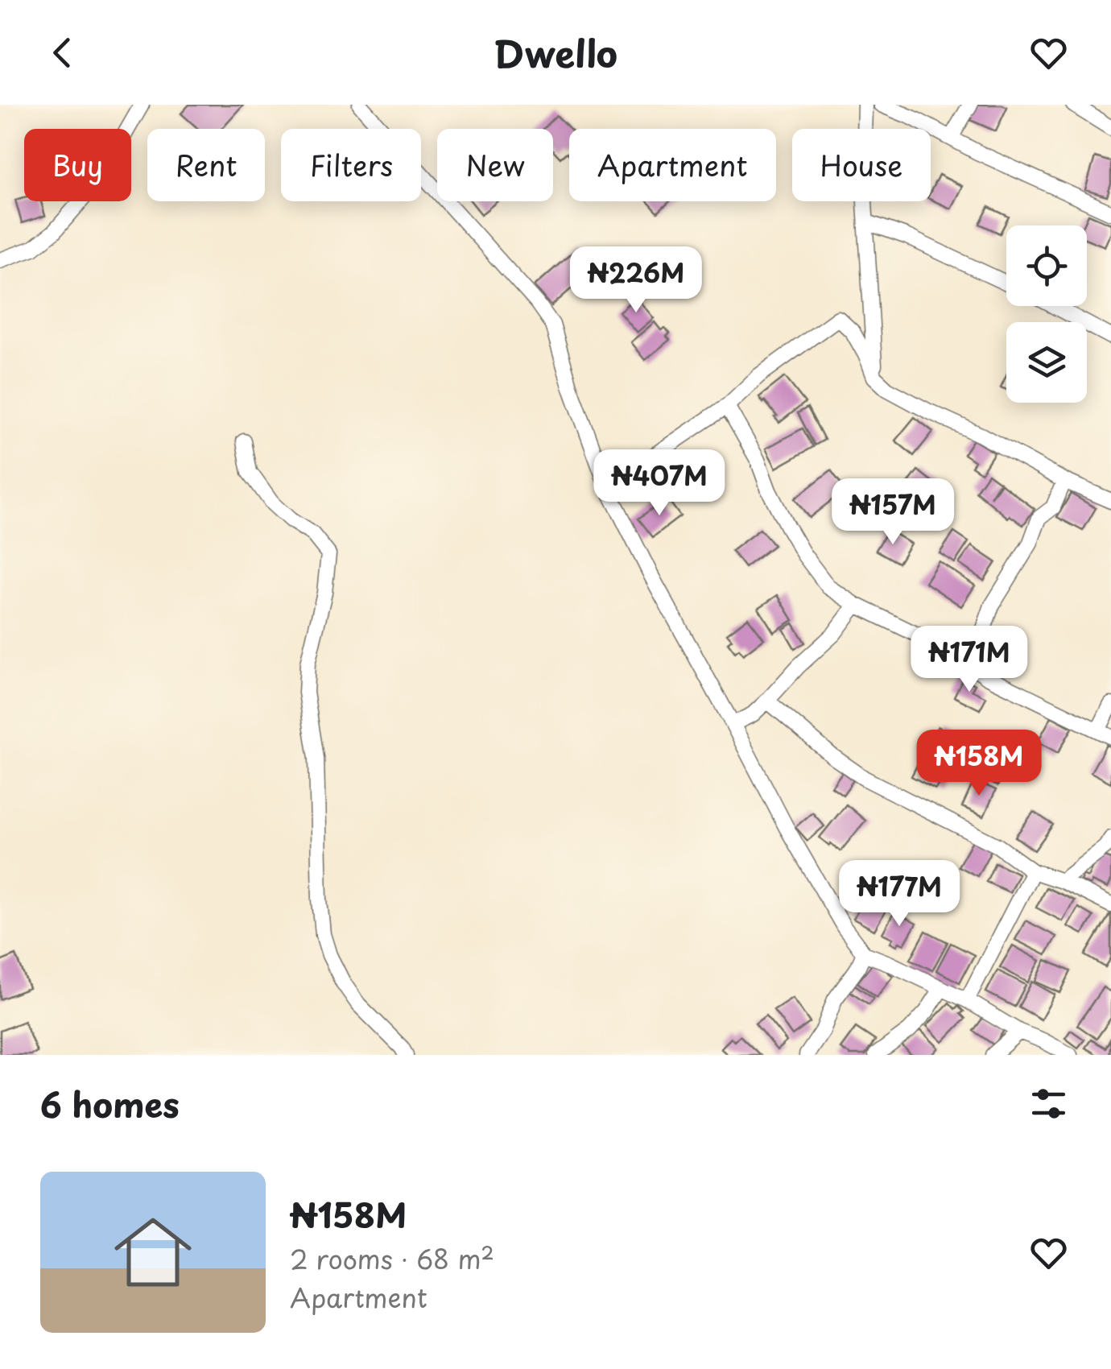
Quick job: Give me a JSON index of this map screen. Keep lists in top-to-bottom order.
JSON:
{
  "page": {
    "header": "Dwello",
    "chip": [
      "Buy",
      "Rent",
      "Filters",
      "New",
      "Apartment",
      "House"
    ],
    "price": [
      "₦226M",
      "₦407M",
      "₦157M",
      "₦171M",
      "₦158M",
      "₦177M"
    ],
    "heading": "6 homes",
    "list": [
      {
        "name": "₦158M",
        "note": "2 rooms · 68 m² · Apartment"
      }
    ]
  }
}
